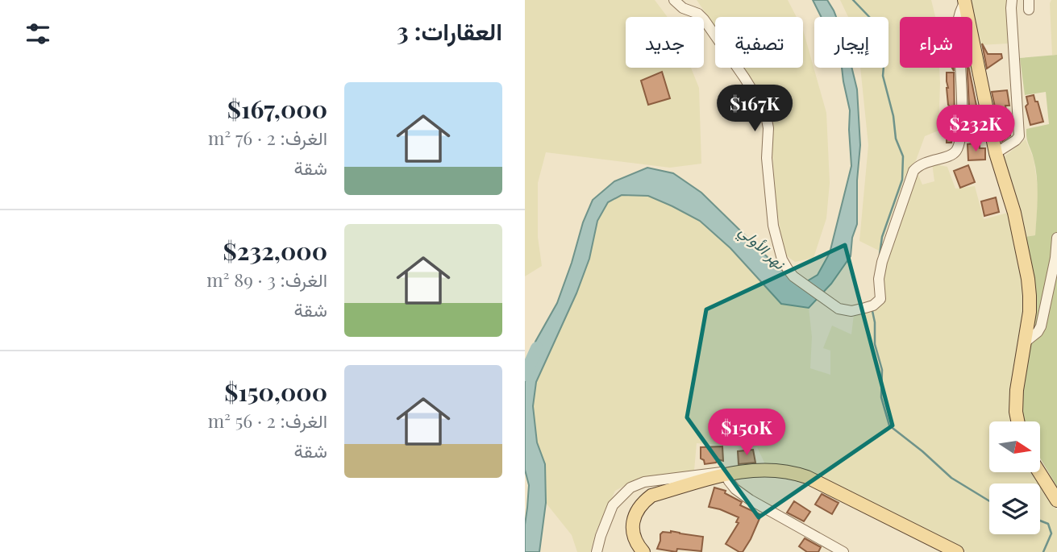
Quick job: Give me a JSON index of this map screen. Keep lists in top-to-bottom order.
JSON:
{
  "water": ["نهر الأولي"],
  "north": "right",
  "page": {
    "heading": "العقارات: 3",
    "chip": [
      "شراء",
      "إيجار",
      "تصفية",
      "جديد"
    ],
    "list": [
      {
        "name": "$167,000",
        "note": "الغرف: 2 · 76 m² · شقة"
      },
      {
        "name": "$232,000",
        "note": "الغرف: 3 · 89 m² · شقة"
      },
      {
        "name": "$150,000",
        "note": "الغرف: 2 · 56 m² · شقة"
      }
    ],
    "price": ["$167K", "$232K", "$150K"]
  }
}
